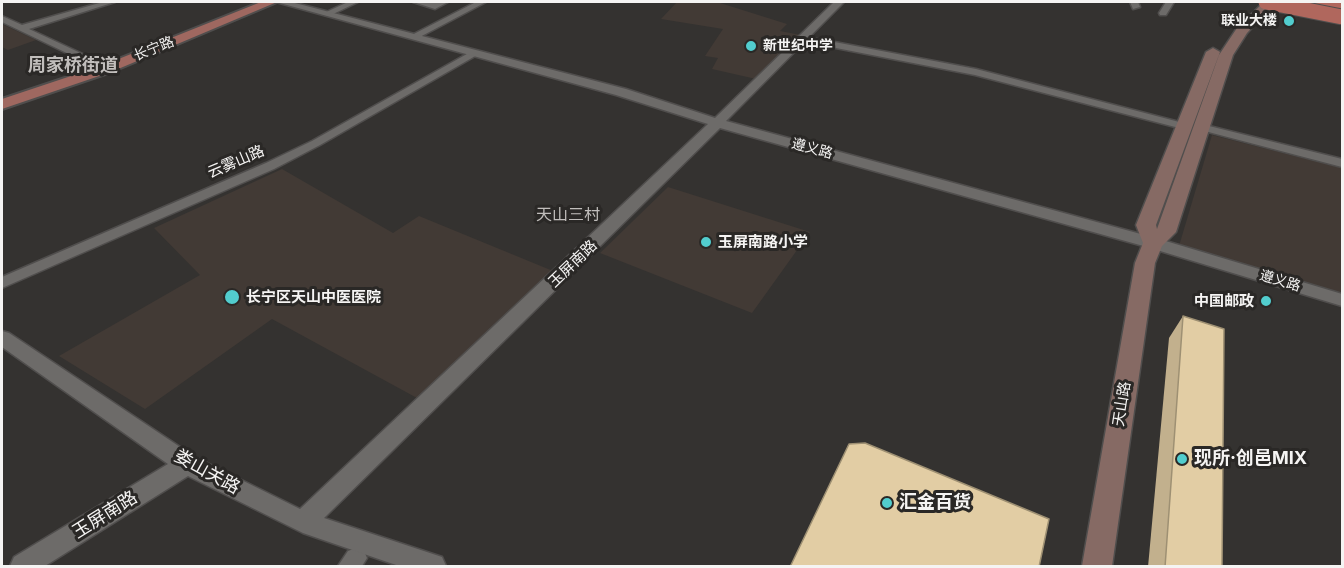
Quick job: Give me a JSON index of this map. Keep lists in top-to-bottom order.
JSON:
{
  "streets": {
    "main road": ["长宁路", "天山路"],
    "street": [
      "遵义路",
      "云雾山路",
      "玉屏南路",
      "娄山关路"
    ]
  },
  "crossings": [
    ["遵义路", "云雾山路"],
    ["遵义路", "玉屏南路"],
    ["遵义路", "天山路"],
    ["玉屏南路", "娄山关路"]
  ],
  "districts": ["周家桥街道", "天山三村"],
  "places": [
    "联业大楼",
    "新世纪中学",
    "玉屏南路小学",
    "长宁区天山中医医院",
    "中国邮政",
    "现所·创邑MIX",
    "汇金百货"
  ]
}
